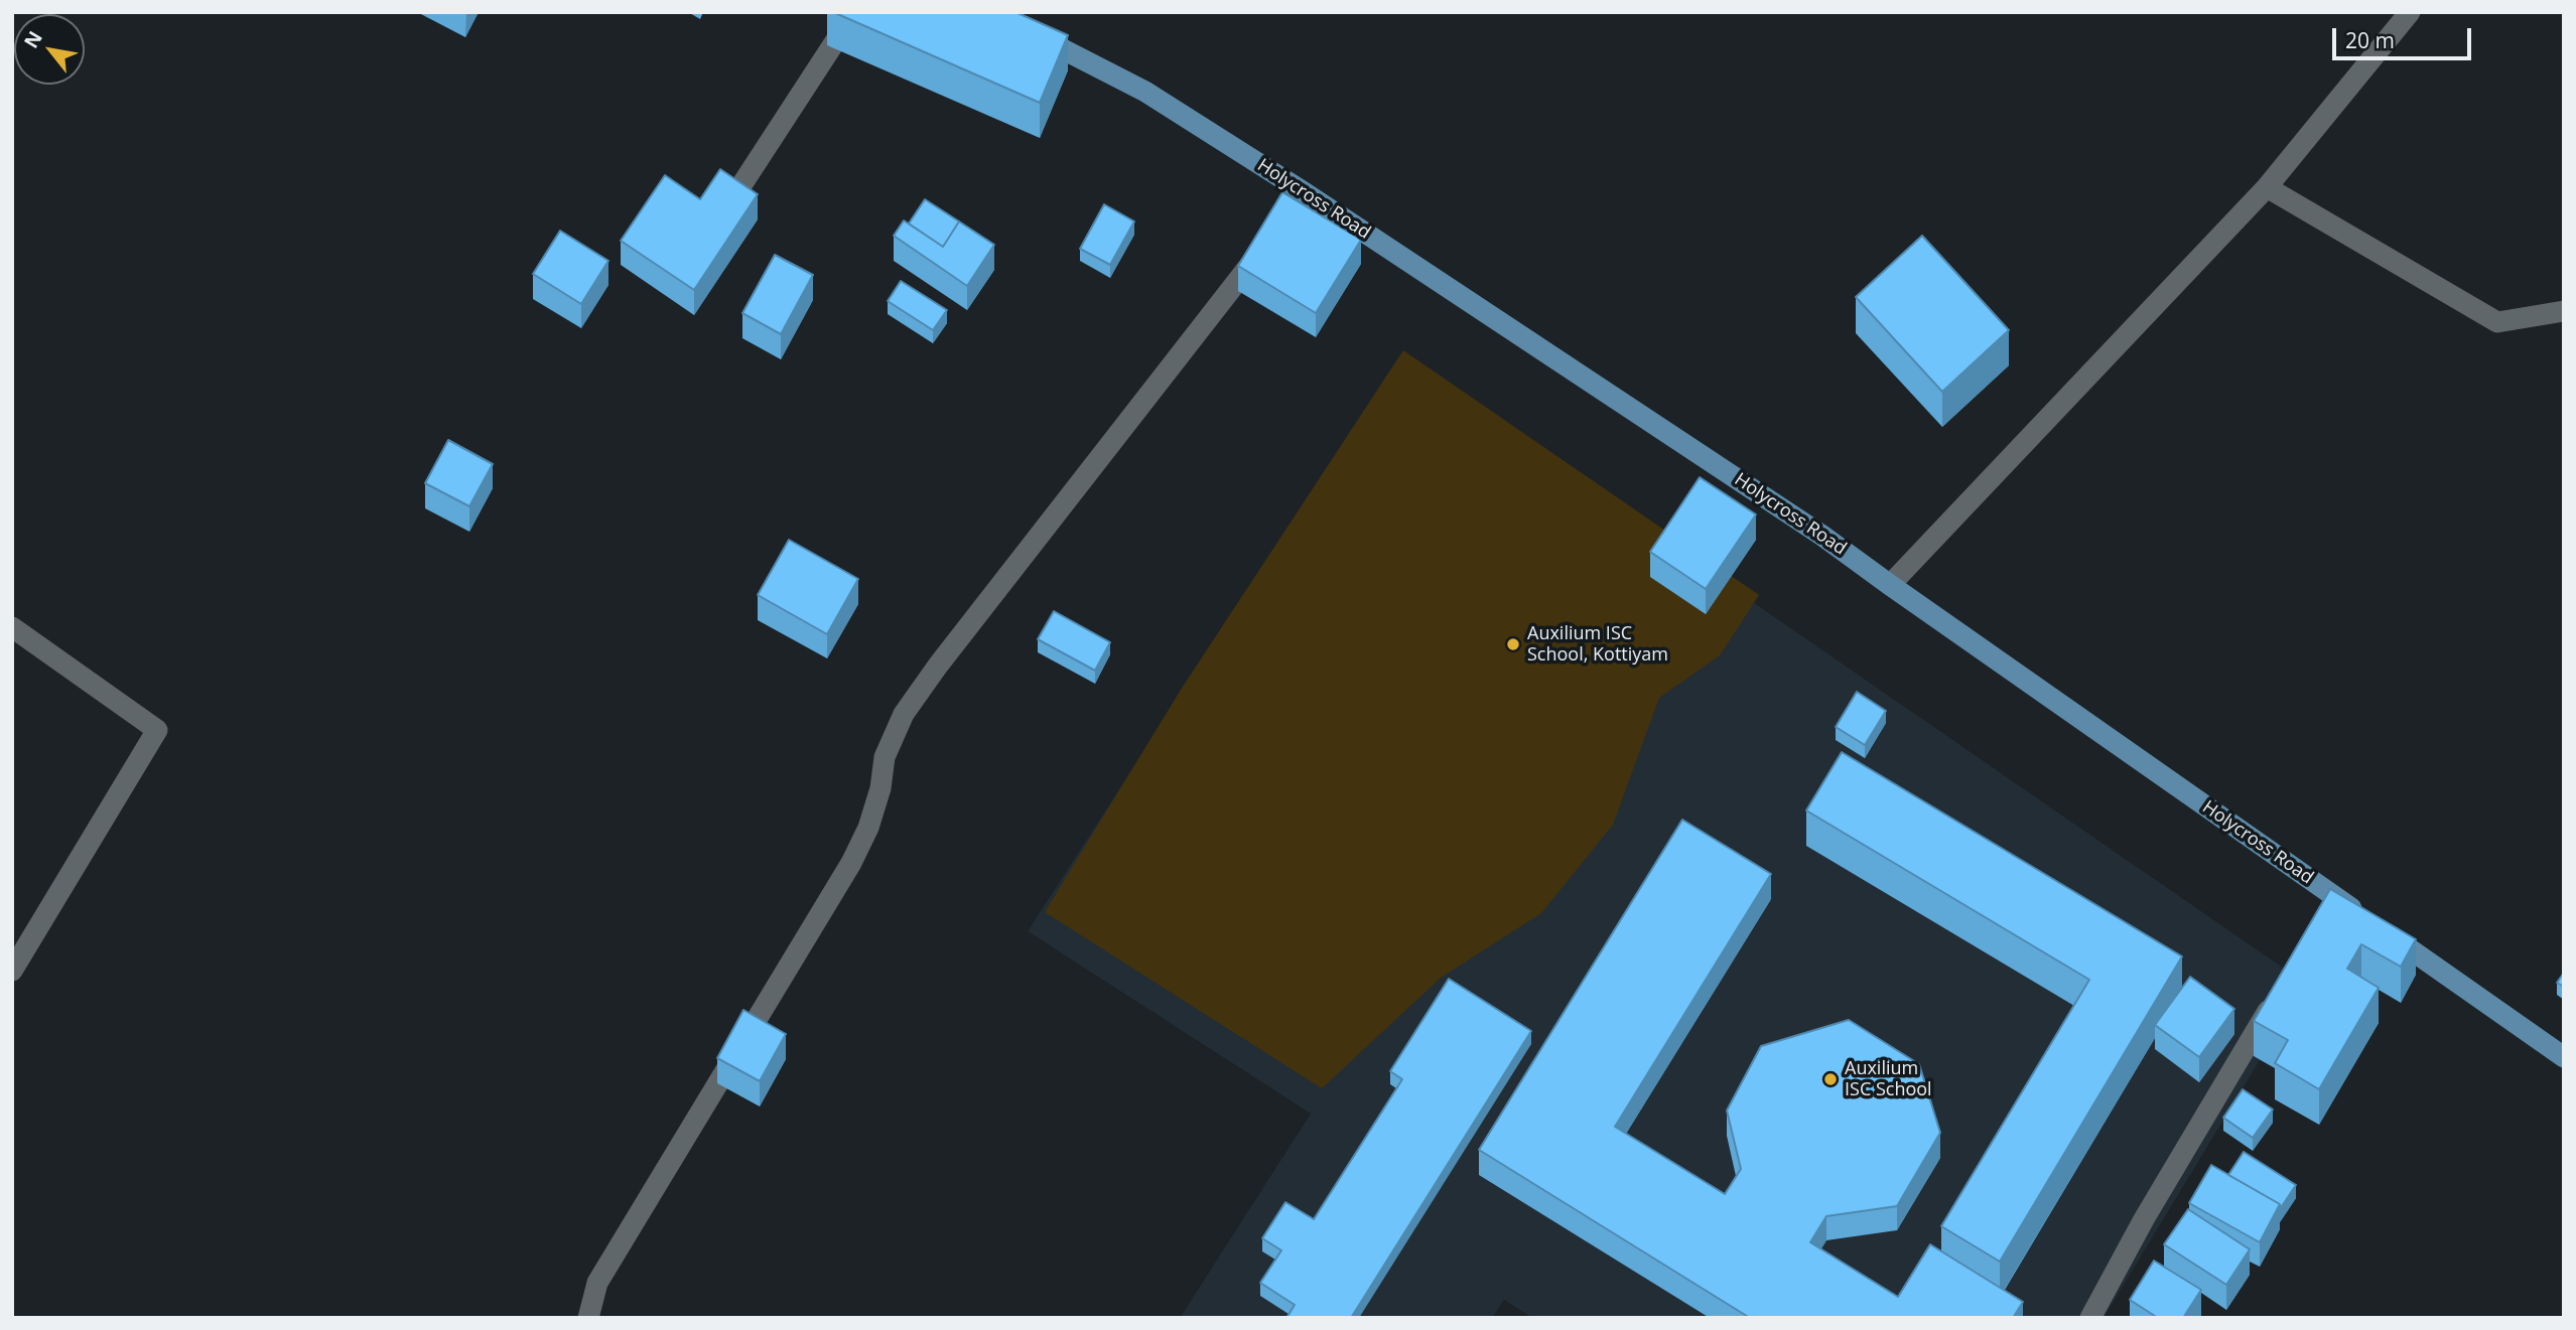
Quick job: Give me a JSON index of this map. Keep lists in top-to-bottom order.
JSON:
{
  "streets": {
    "main road": ["Holycross Road"]
  },
  "places": ["Auxilium ISC School, Kottiyam", "Auxilium ISC School"],
  "scale_bar": "20 m",
  "north": "top left"
}
